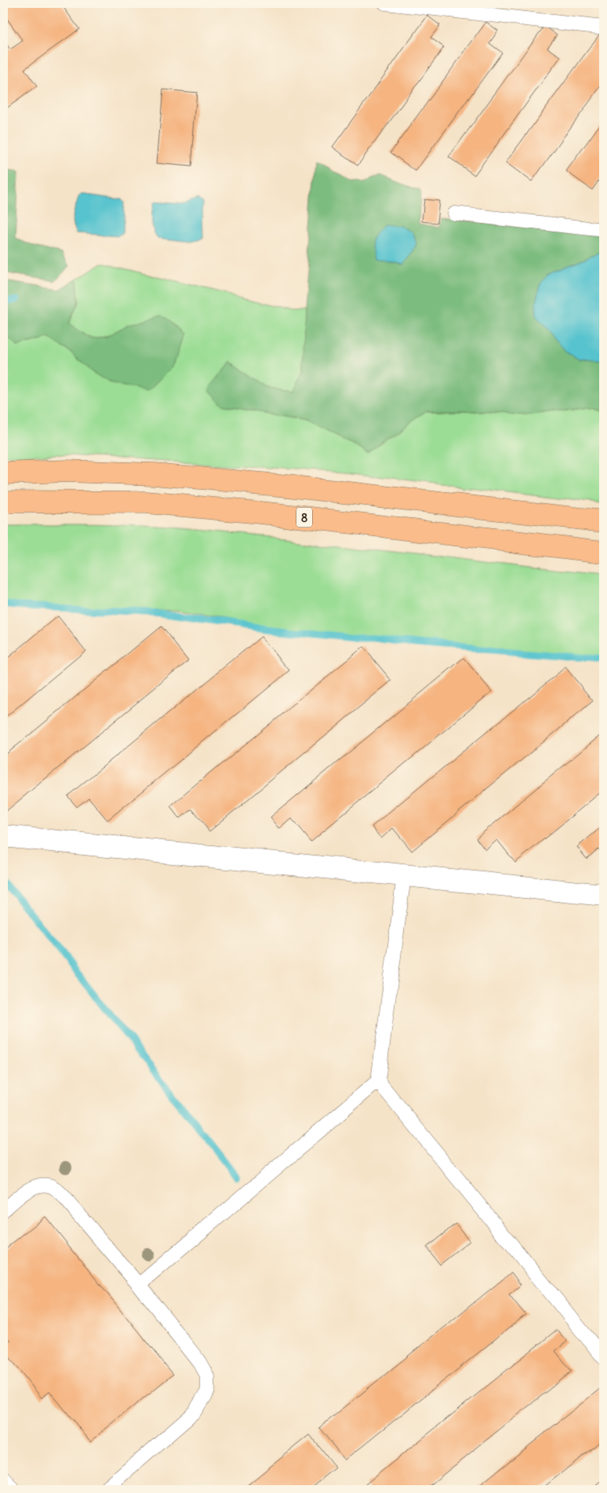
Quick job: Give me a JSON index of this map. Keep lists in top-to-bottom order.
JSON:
{
  "streets": {
    "highway": ["8"]
  }
}
